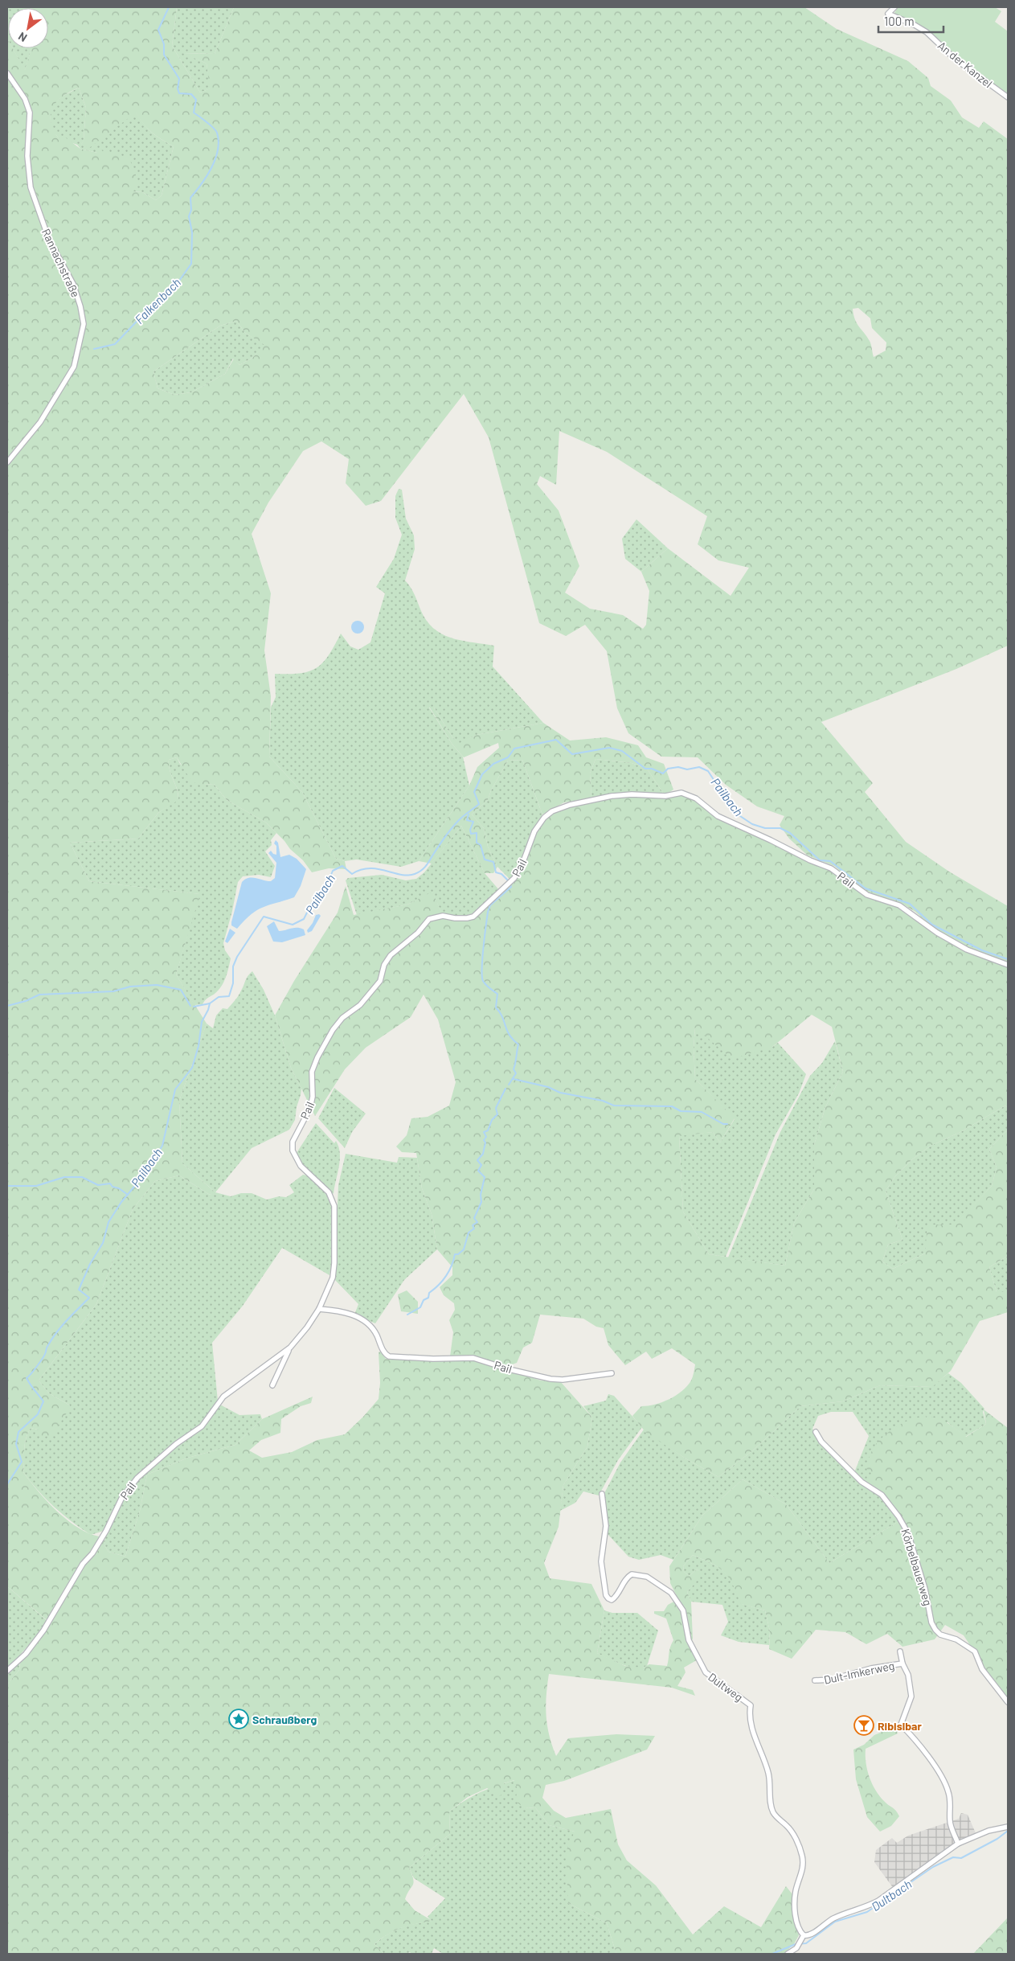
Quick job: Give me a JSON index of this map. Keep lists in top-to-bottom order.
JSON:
{
  "streets": {
    "street": [
      "An der Kanzel",
      "Rannachstraße",
      "Pail",
      "Körbelbauerweg",
      "Dult-Imkerweg",
      "Dultweg"
    ]
  },
  "water": ["Falkenbach", "Pailbach", "Dultbach"],
  "places": {
    "place": ["Schraußberg"],
    "bar": ["Ribislbar"]
  },
  "scale_bar": "100 m",
  "north": "bottom left"
}
